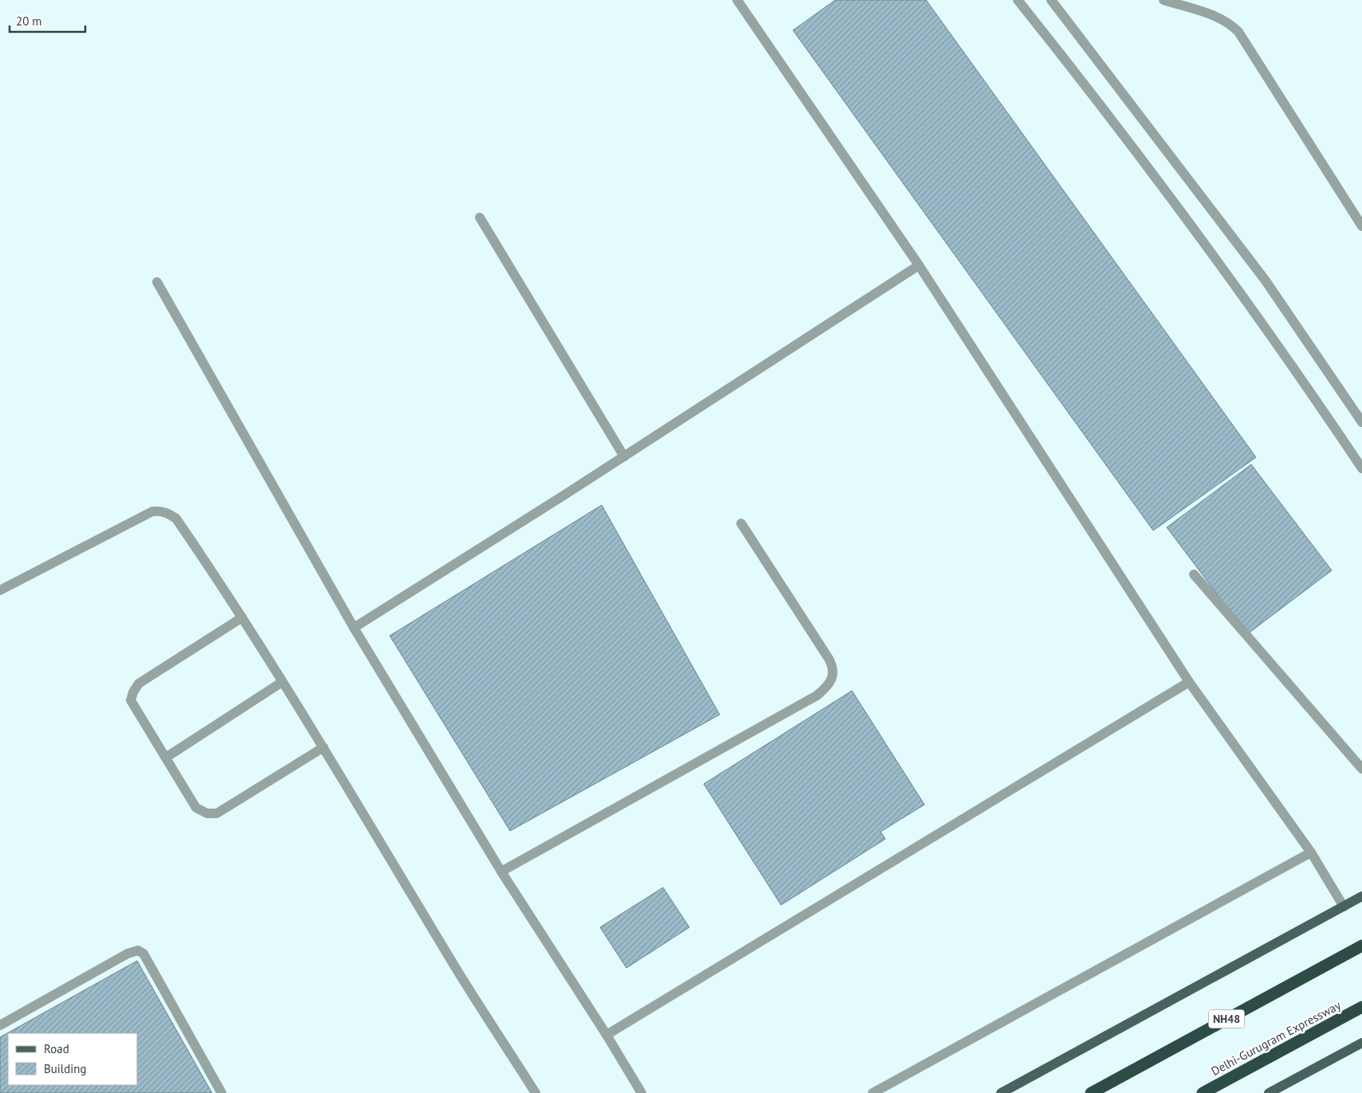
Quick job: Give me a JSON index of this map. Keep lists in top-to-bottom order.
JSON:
{
  "streets": {
    "highway": ["NH48", "Delhi-Gurugram Expressway"]
  },
  "legend": ["Road", "Building"],
  "scale_bar": "20 m"
}
